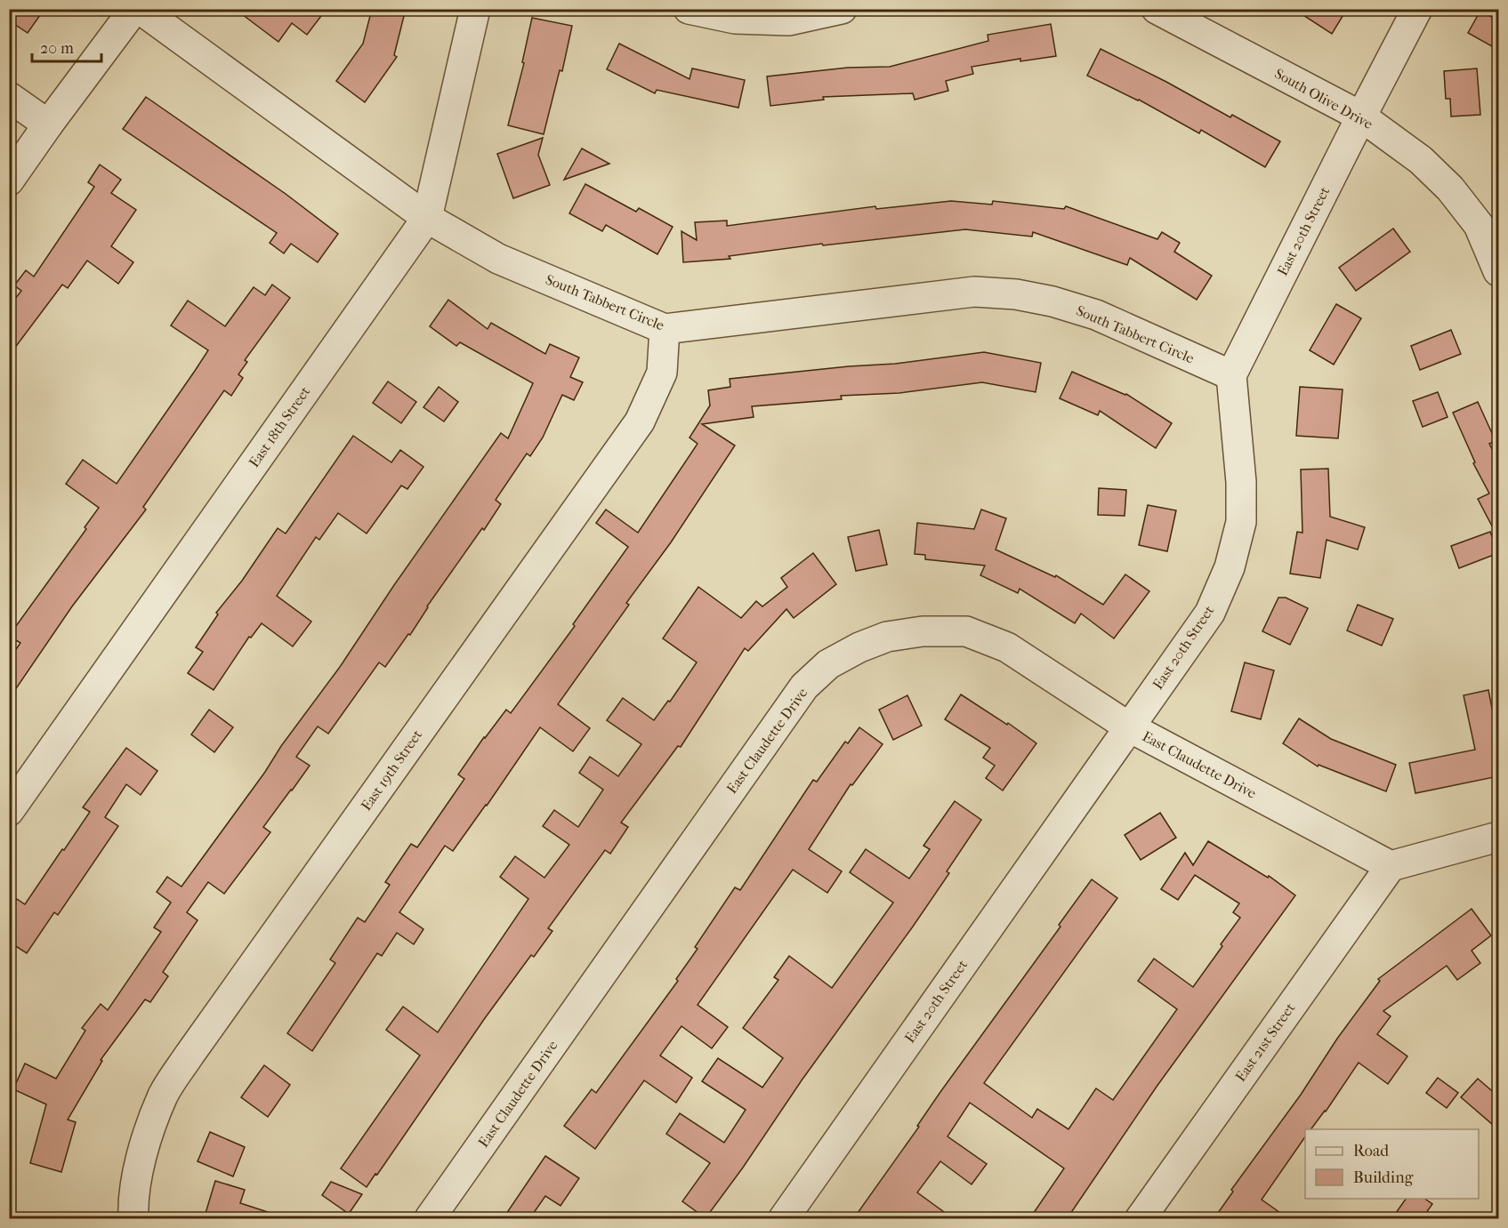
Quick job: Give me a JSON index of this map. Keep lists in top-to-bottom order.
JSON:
{
  "streets": {
    "street": [
      "South Olive Drive",
      "East 20th Street",
      "South Tabbert Circle",
      "East 18th Street",
      "East Claudette Drive",
      "East 19th Street",
      "East 21st Street"
    ]
  },
  "crossings": [
    ["South Olive Drive", "East 20th Street"],
    ["East 20th Street", "South Tabbert Circle"],
    ["East 20th Street", "East Claudette Drive"],
    ["South Tabbert Circle", "East 18th Street"],
    ["South Tabbert Circle", "East 19th Street"],
    ["East Claudette Drive", "East 21st Street"]
  ],
  "legend": ["Road", "Building"],
  "scale_bar": "20 m"
}
